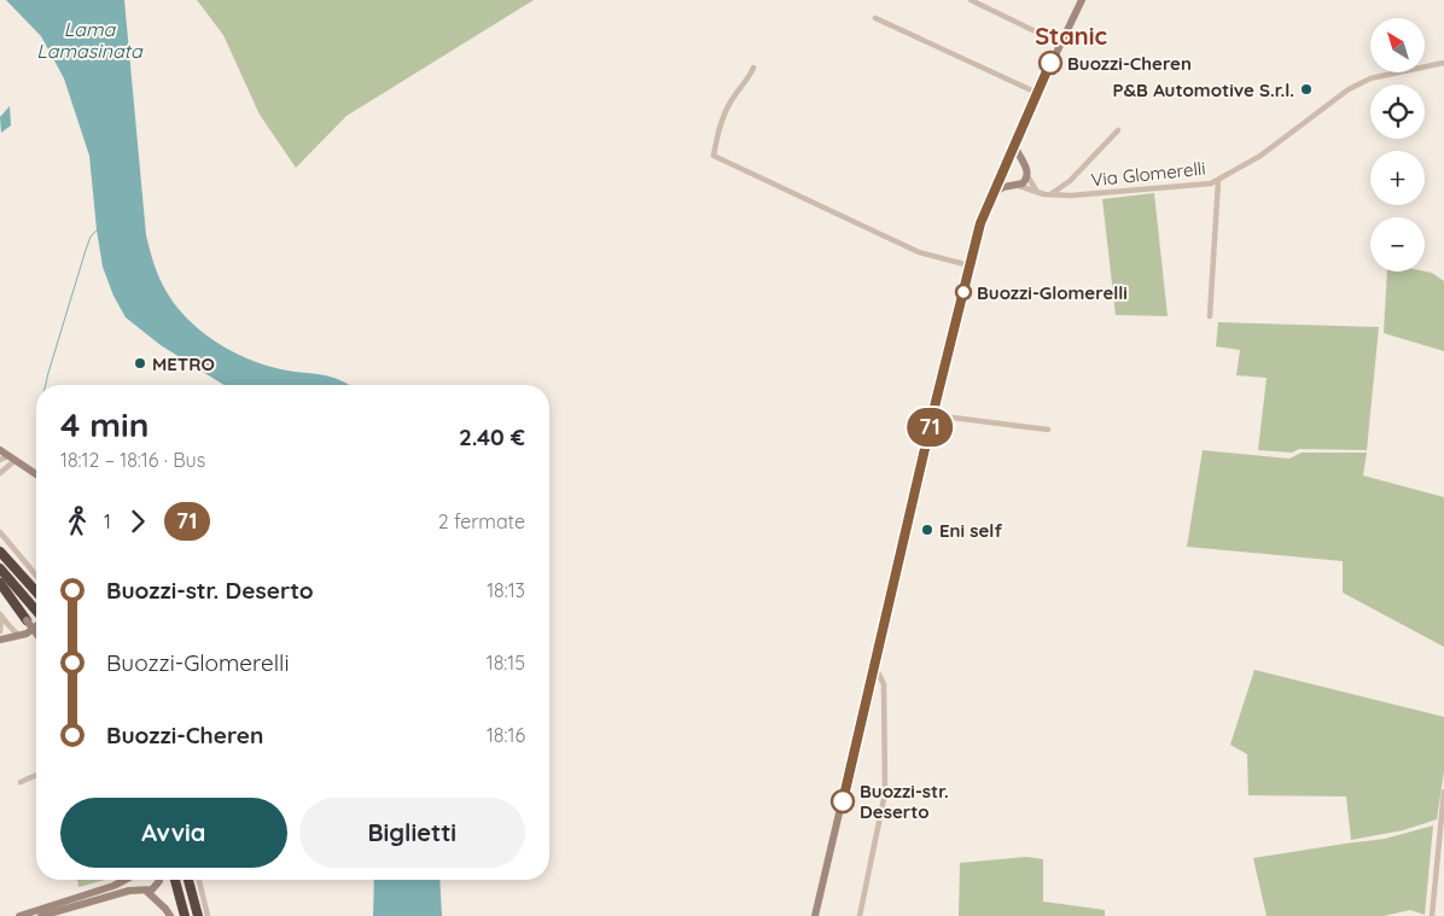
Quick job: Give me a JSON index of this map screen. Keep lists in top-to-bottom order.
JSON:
{
  "streets": {
    "street": ["Via Glomerelli"]
  },
  "districts": ["Stanic"],
  "water": ["Lama Lamasinata"],
  "places": [
    "Buozzi-Cheren",
    "P&B Automotive S.r.l.",
    "Buozzi-Glomerelli",
    "METRO",
    "Eni self",
    "Buozzi-str. Deserto"
  ],
  "lines": ["bus line 71"],
  "north": "top left",
  "page": {
    "on_map": "71",
    "map_buttons": ["+", "−"],
    "heading": ["4 min", "18:12 – 18:16 · Bus", "2.40 €"],
    "legs": ["1", "71", "2 fermate"],
    "list": [
      {
        "name": "Buozzi-str. Deserto",
        "value": "18:13"
      },
      {
        "name": "Buozzi-Glomerelli",
        "value": "18:15"
      },
      {
        "name": "Buozzi-Cheren",
        "value": "18:16"
      }
    ],
    "buttons": ["Avvia", "Biglietti"]
  }
}
